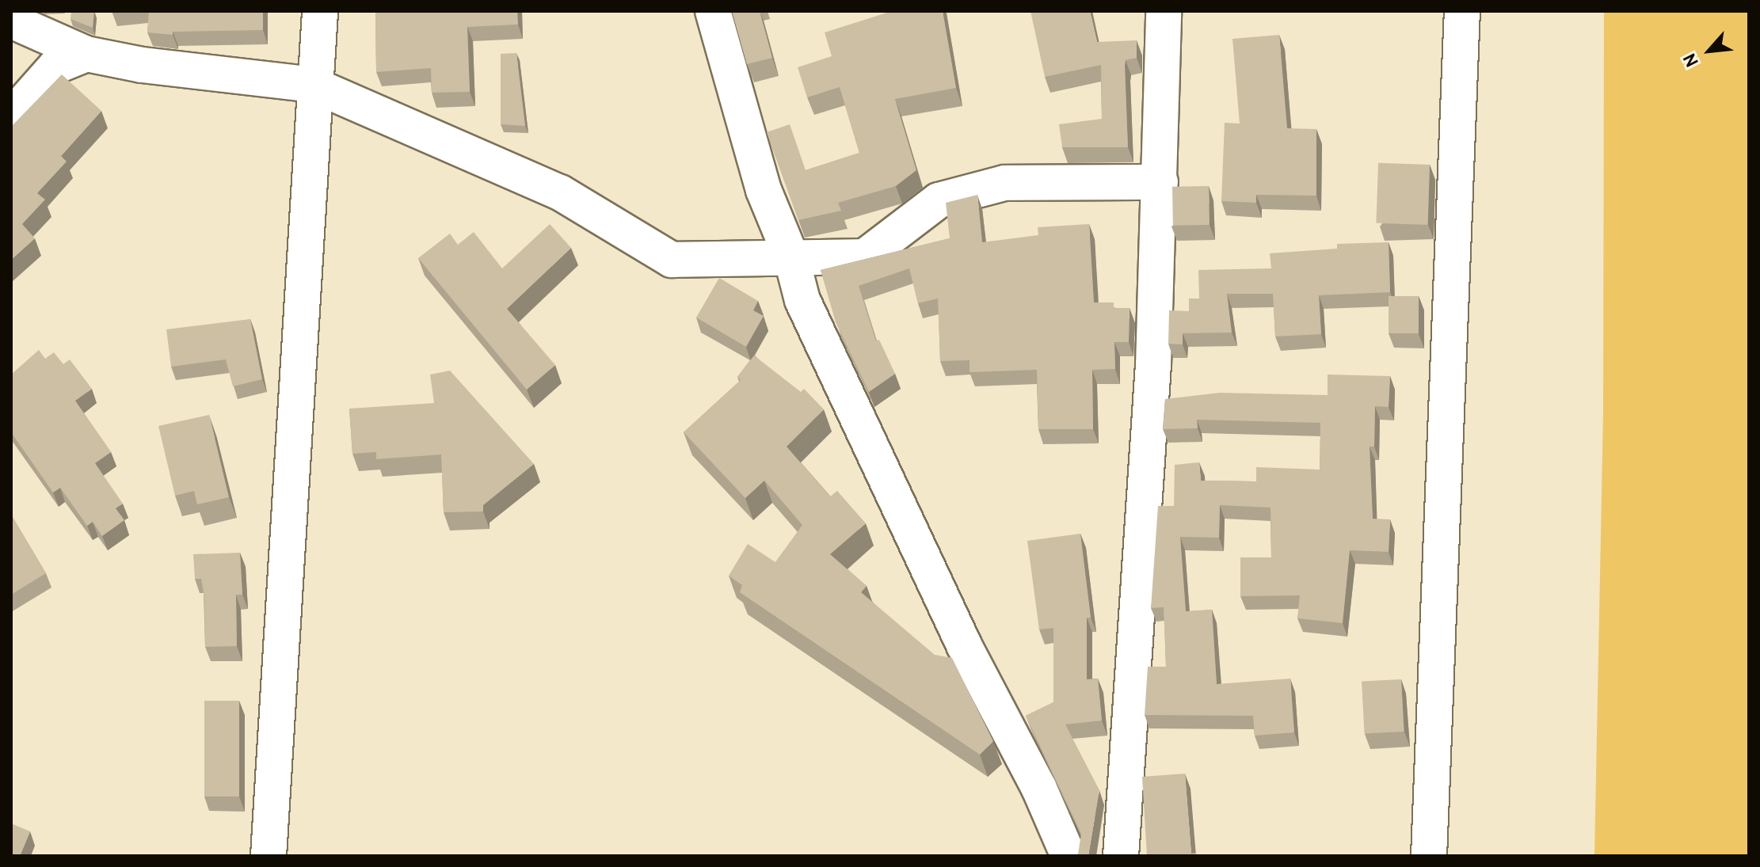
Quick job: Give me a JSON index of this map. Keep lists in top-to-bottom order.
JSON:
{
  "north": "bottom left"
}
